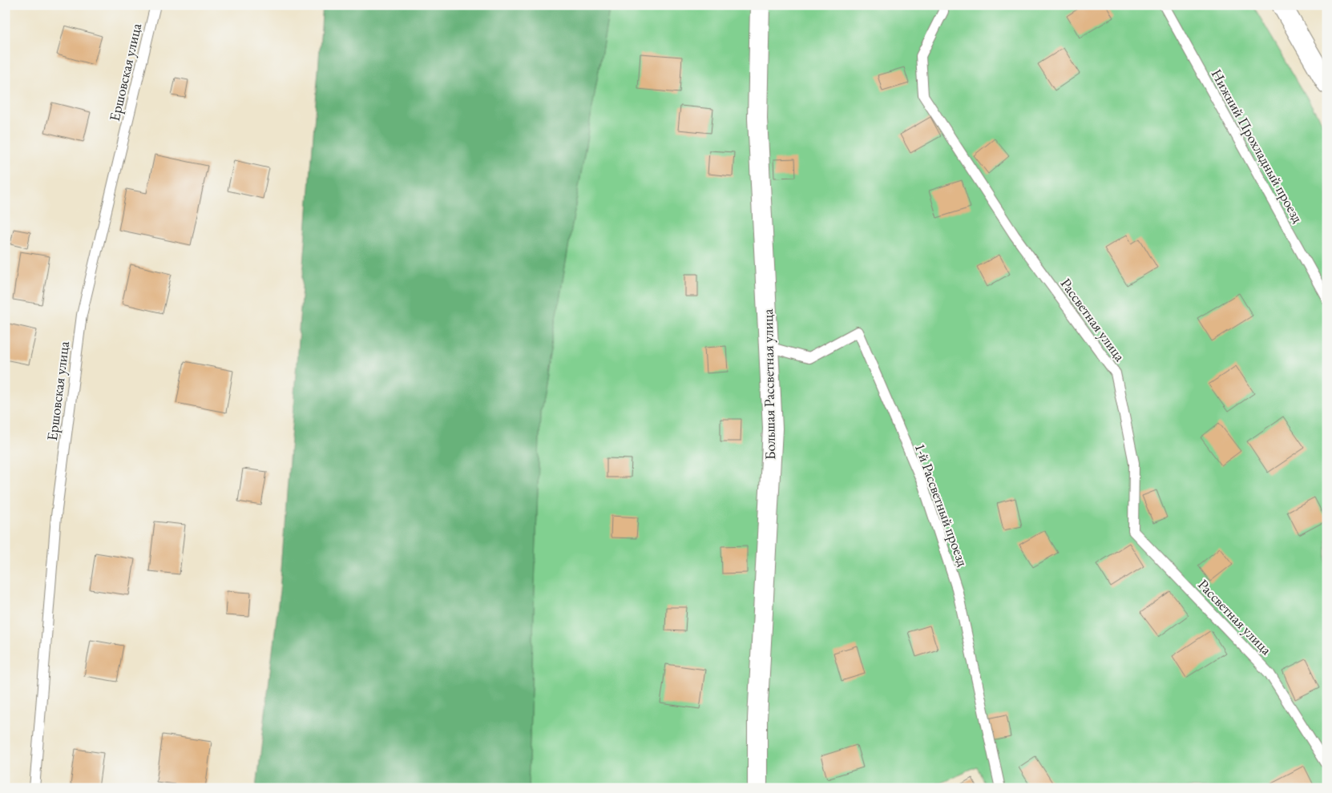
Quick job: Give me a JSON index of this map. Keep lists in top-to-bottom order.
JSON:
{
  "streets": {
    "street": ["Большая Рассветная улица"],
    "lane": [
      "Ершовская улица",
      "Нижний Прохладный проезд",
      "Рассветная улица",
      "1-й Рассветный проезд"
    ]
  },
  "crossings": [
    ["Большая Рассветная улица", "1-й Рассветный проезд"]
  ]
}
